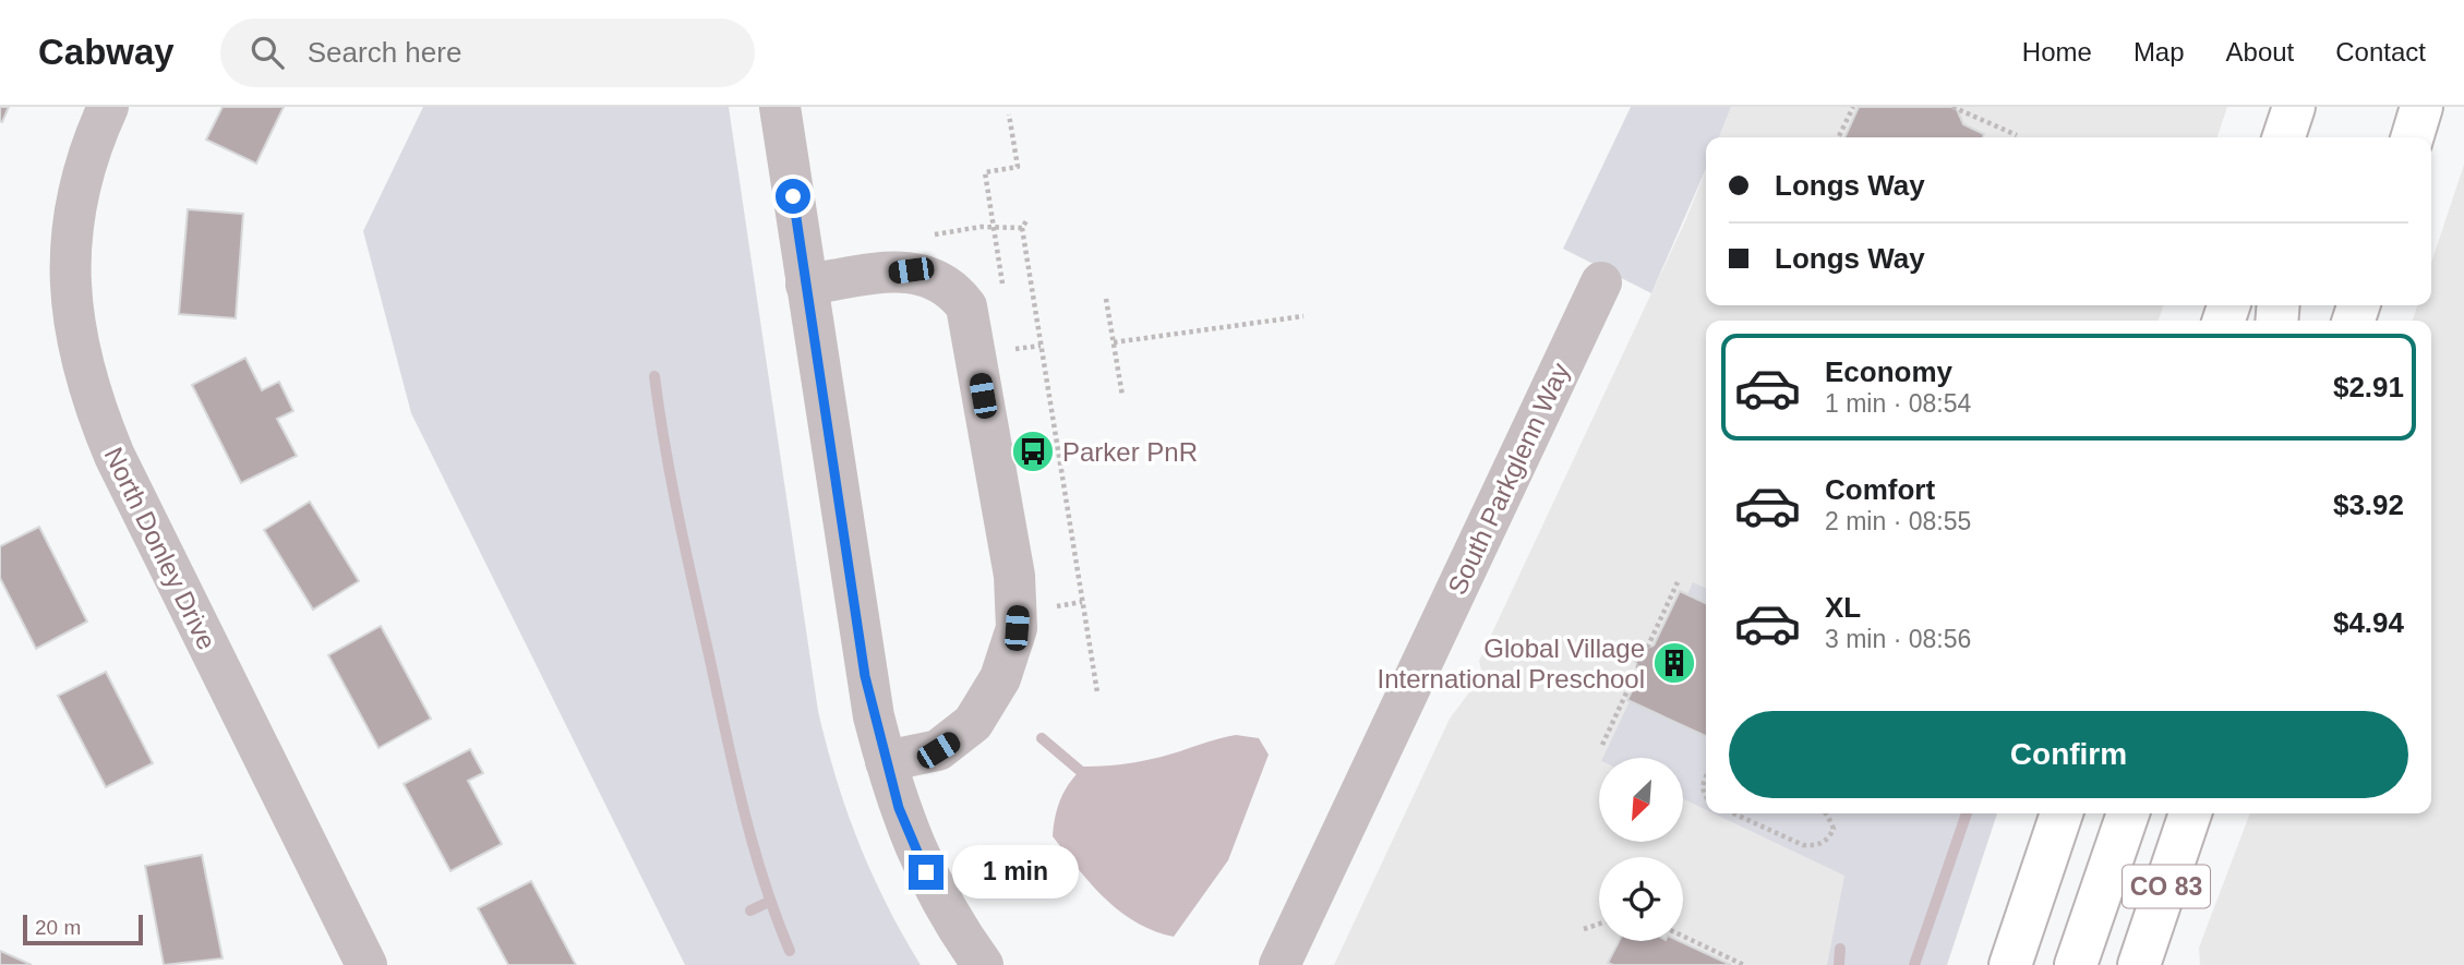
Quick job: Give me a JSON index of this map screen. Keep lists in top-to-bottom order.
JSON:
{
  "streets": {
    "highway": ["CO 83"],
    "street": ["South Parkglenn Way", "North Donley Drive"]
  },
  "places": {
    "bus stop": ["Parker PnR"],
    "building": ["Global Village International Preschool"]
  },
  "scale_bar": "20 m",
  "north": "bottom left",
  "page": {
    "header": "Cabway",
    "search": "Search here",
    "nav": [
      "Home",
      "Map",
      "About",
      "Contact"
    ],
    "banner": ["Longs Way", "Longs Way"],
    "list": [
      {
        "name": "Economy",
        "note": "1 min · 08:54",
        "value": "$2.91"
      },
      {
        "name": "Comfort",
        "note": "2 min · 08:55",
        "value": "$3.92"
      },
      {
        "name": "XL",
        "note": "3 min · 08:56",
        "value": "$4.94"
      }
    ],
    "buttons": "Confirm",
    "bubble": "1 min",
    "scale": "20 m"
  }
}
